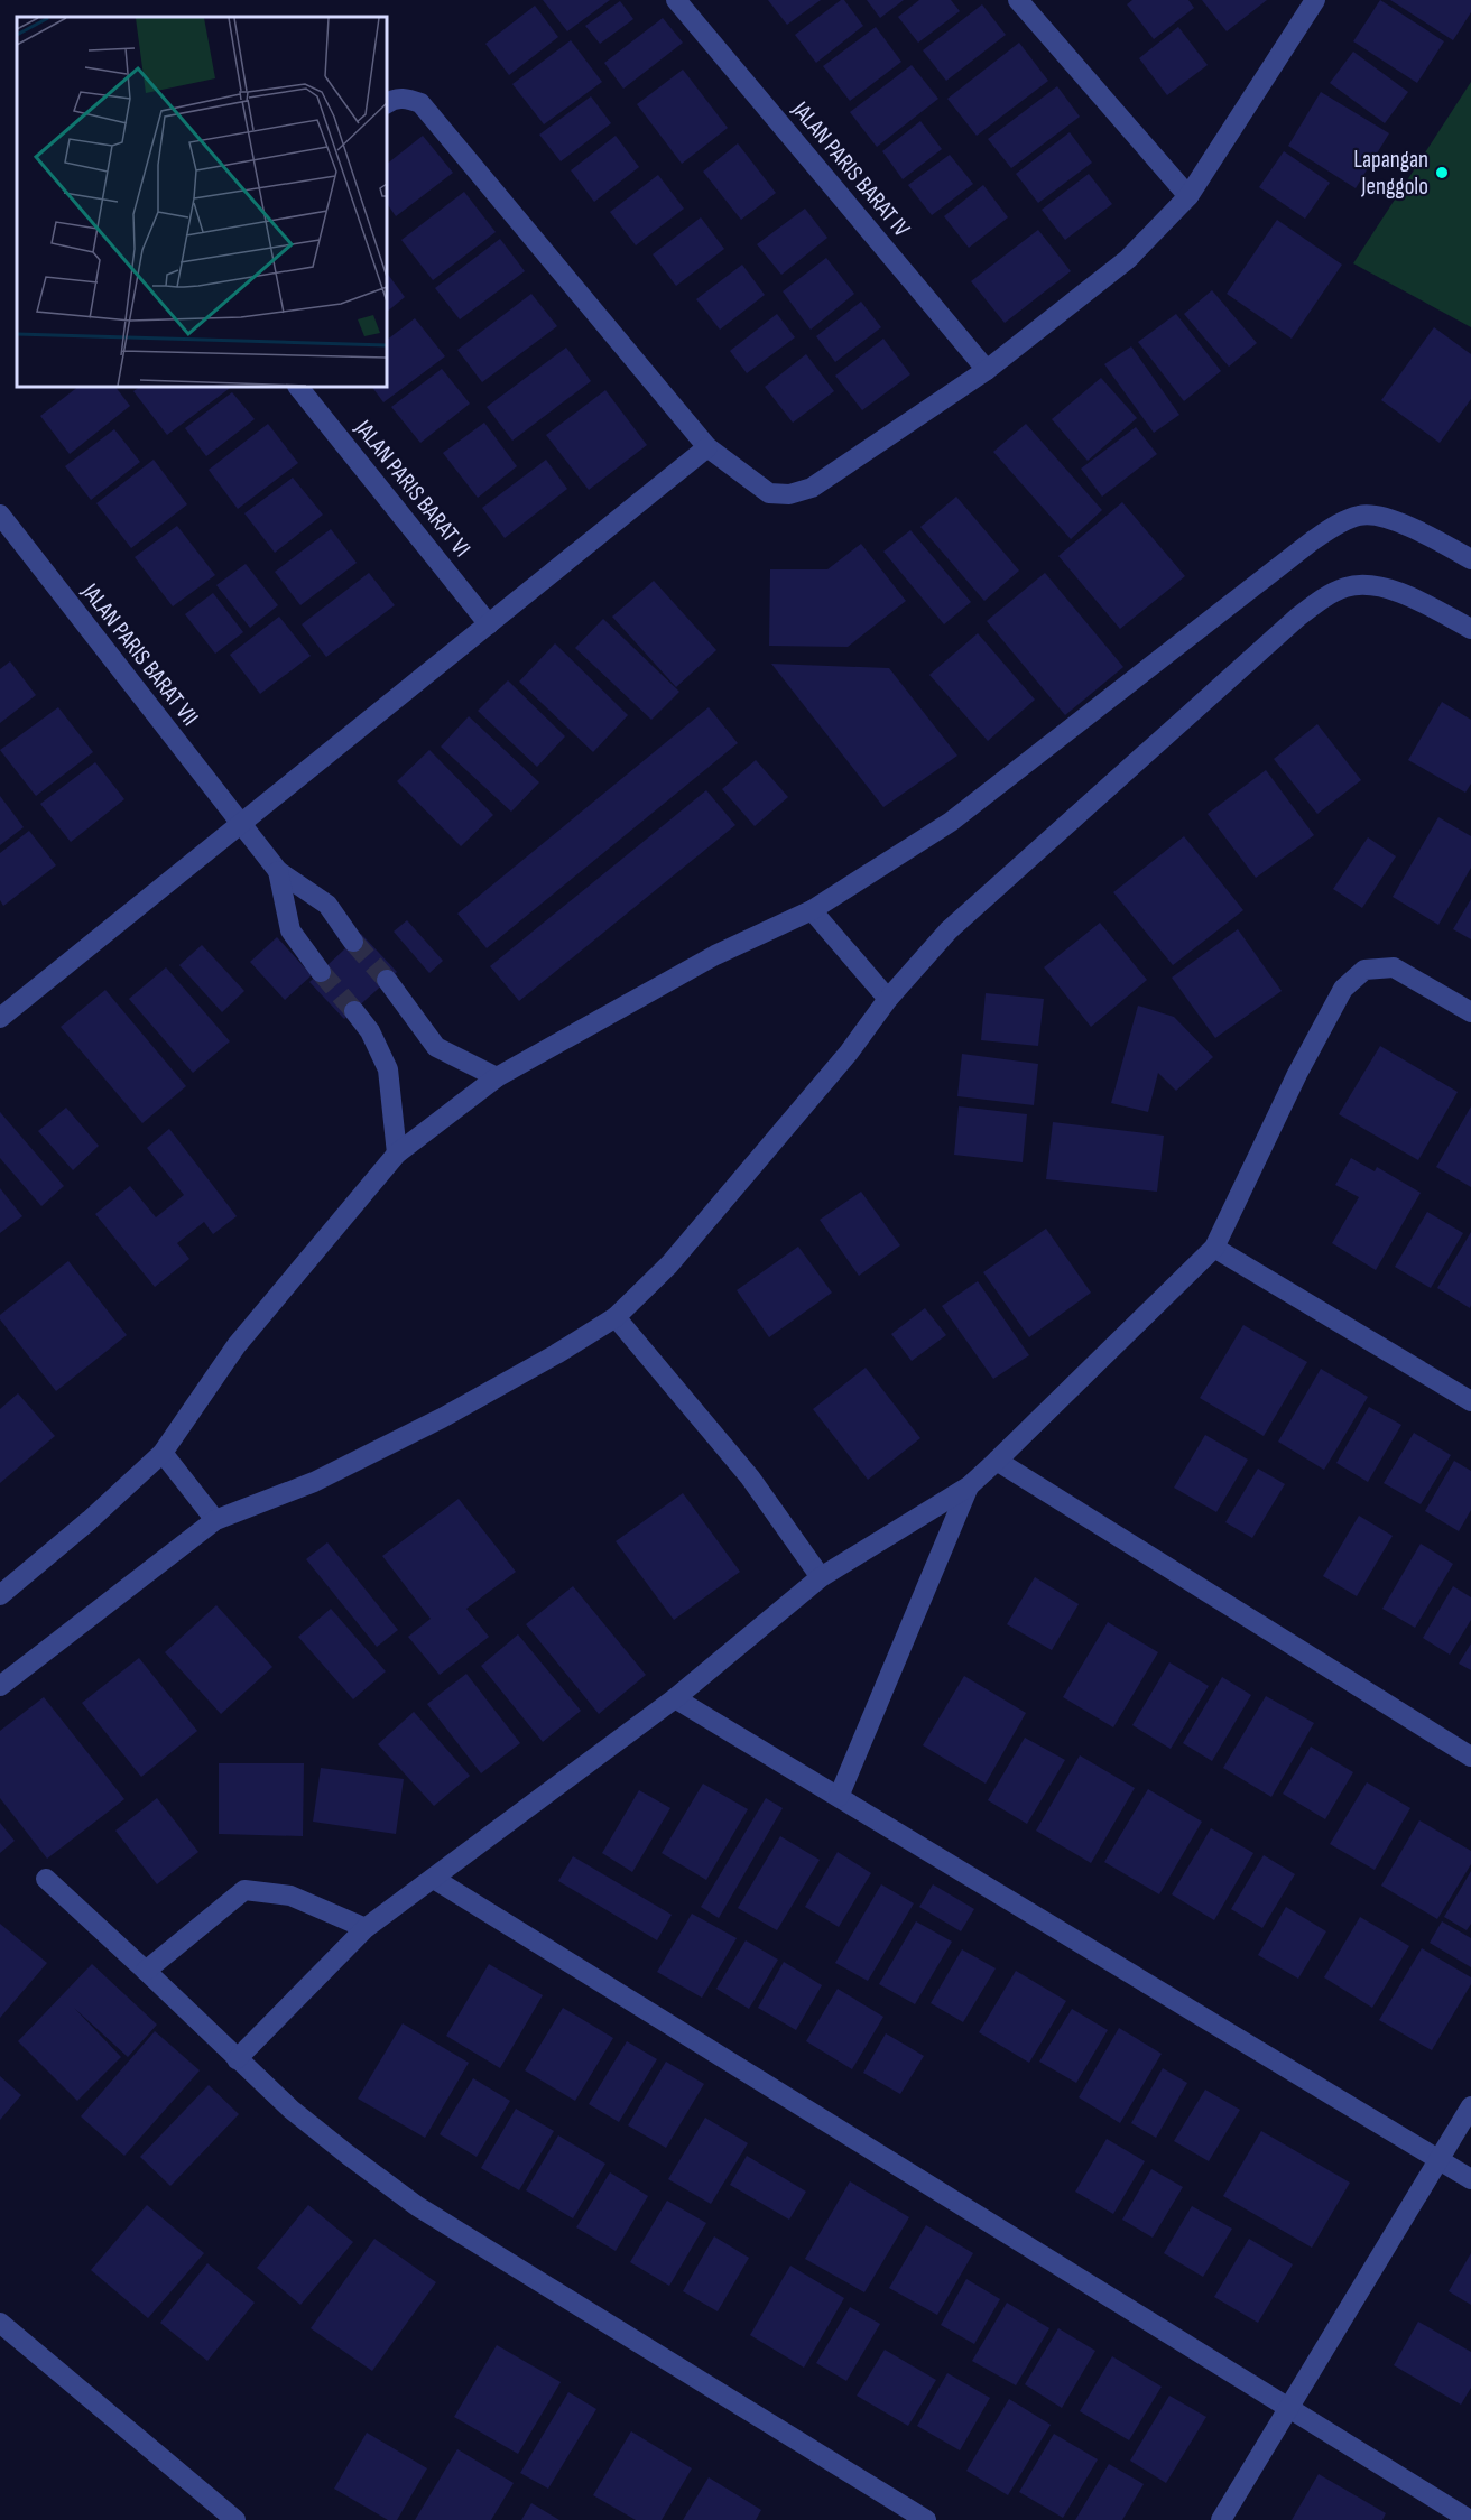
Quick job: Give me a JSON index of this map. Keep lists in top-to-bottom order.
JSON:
{
  "streets": {
    "street": ["JALAN PARIS BARAT IV", "JALAN PARIS BARAT VI", "JALAN PARIS BARAT VII"]
  },
  "places": ["Lapangan Jenggolo"]
}
